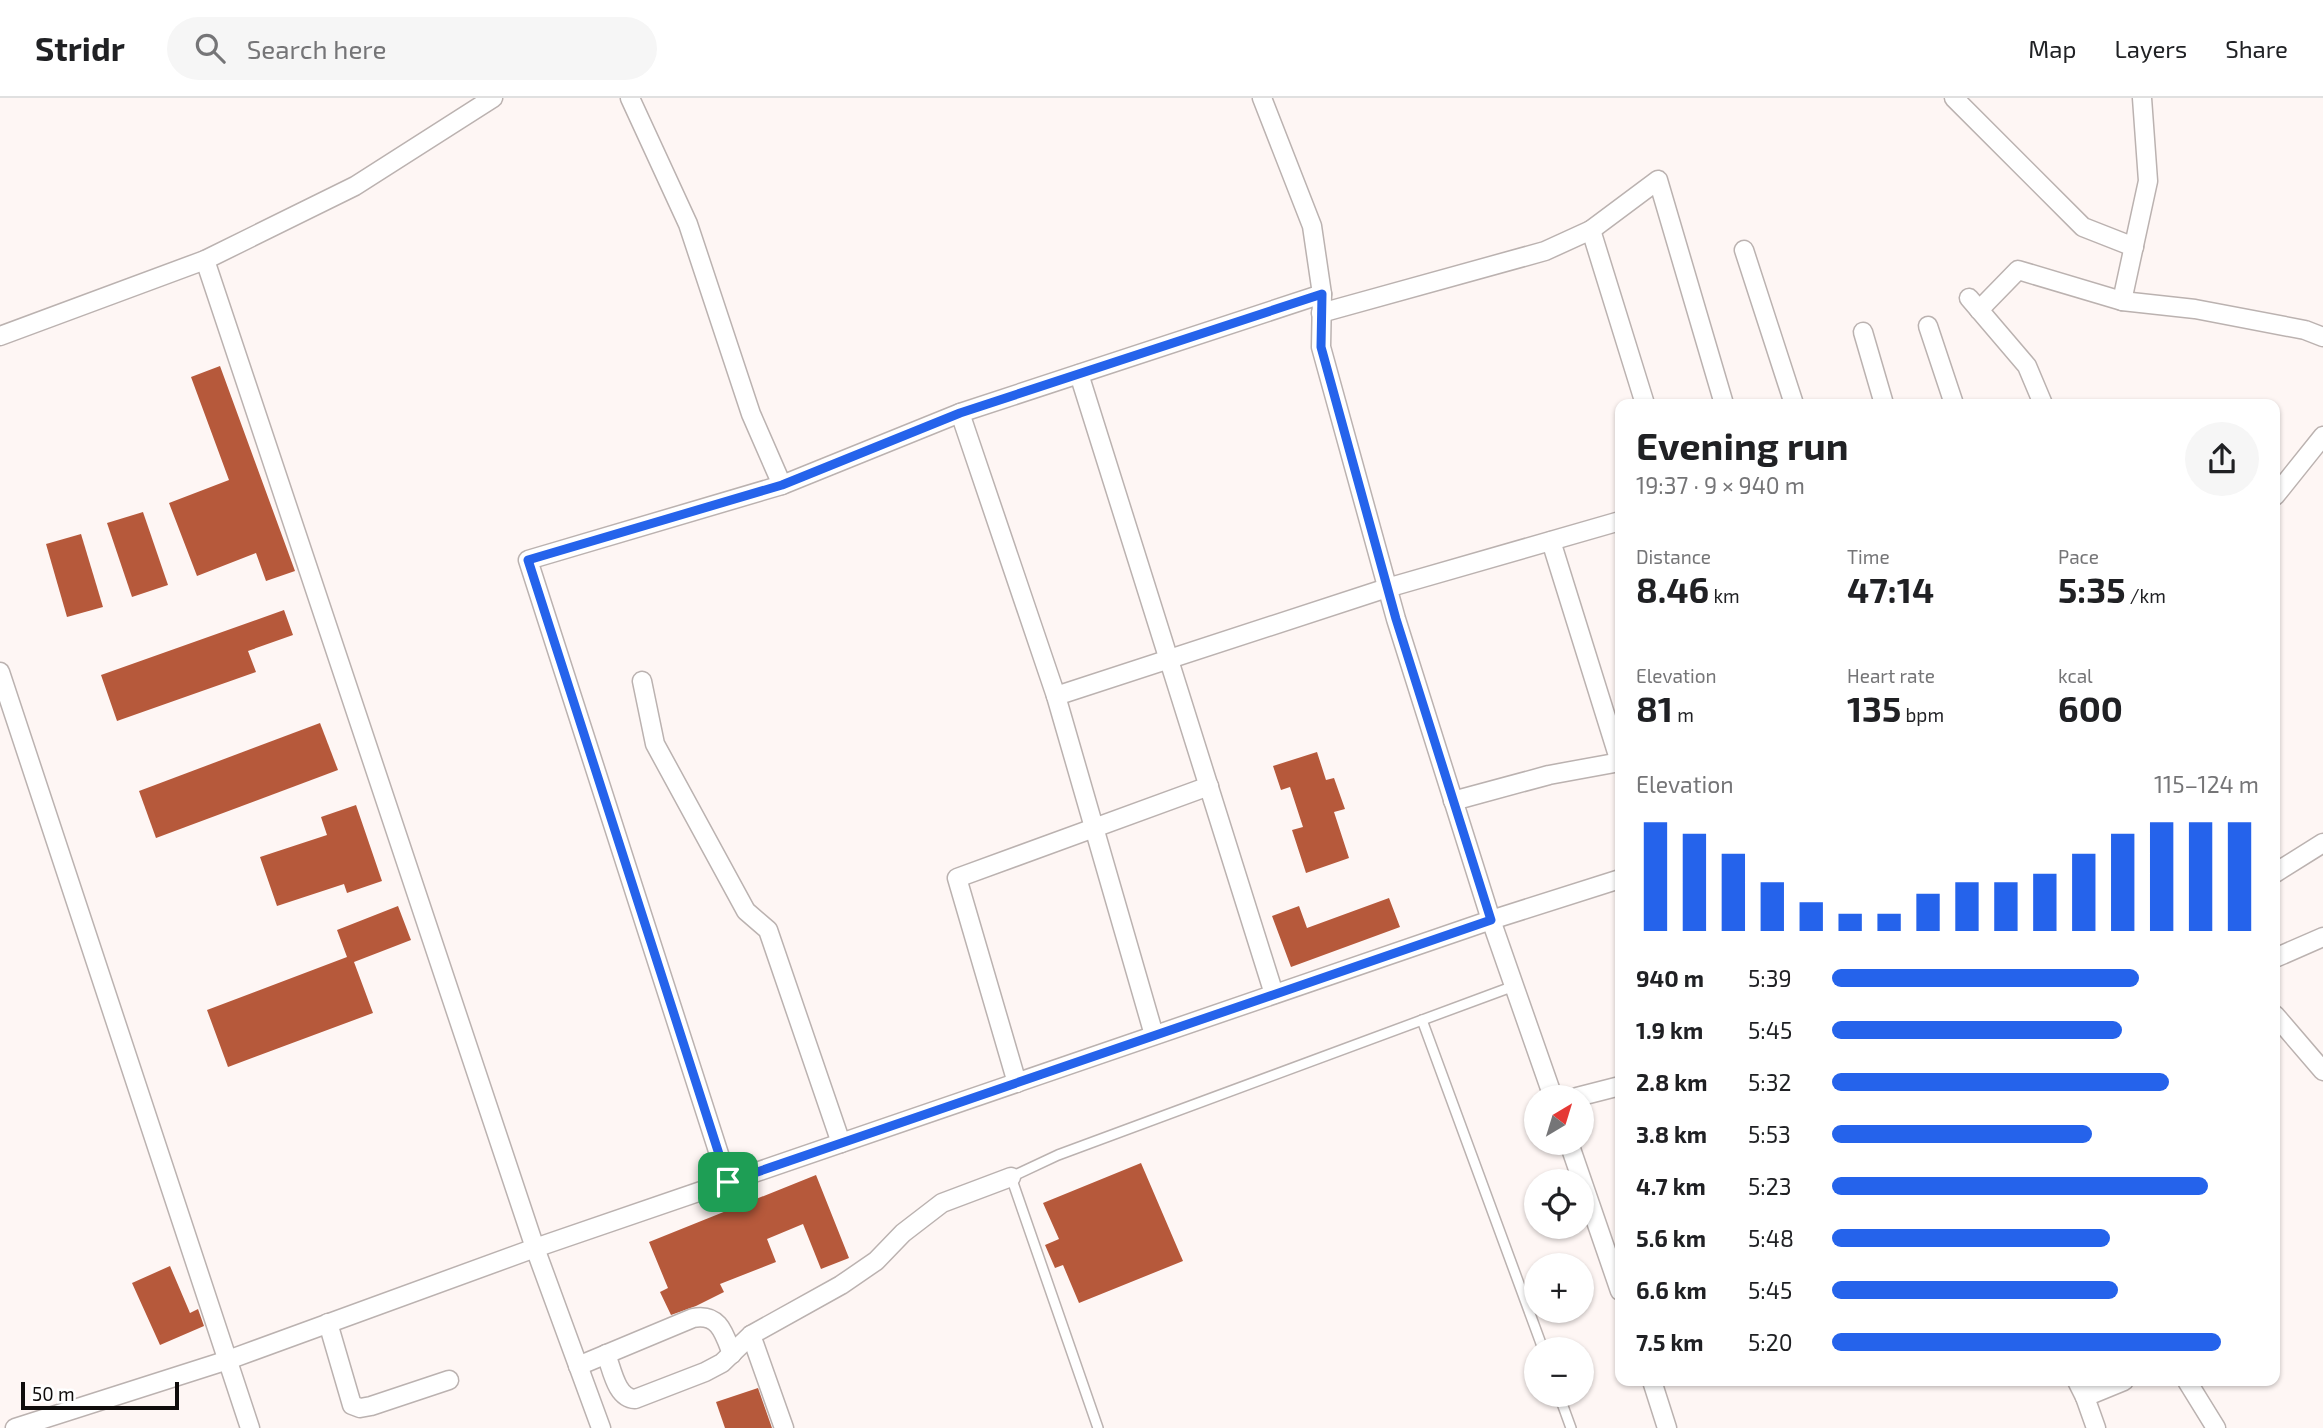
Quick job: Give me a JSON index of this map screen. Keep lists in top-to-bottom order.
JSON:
{
  "scale_bar": "50 m",
  "north": "top right",
  "page": {
    "header": "Stridr",
    "search": "Search here",
    "nav": ["Map", "Layers", "Share"],
    "heading": ["Evening run", "19:37 · 9 × 940 m"],
    "stats": [
      ["Distance", "8.46 km"],
      ["Time", "47:14"],
      ["Pace", "5:35 /km"],
      ["Elevation", "81 m"],
      ["Heart rate", "135 bpm"],
      ["kcal", "600"]
    ],
    "chart": ["Elevation", "115–124 m"],
    "list": [
      {
        "name": "940 m",
        "note": "5:39"
      },
      {
        "name": "1.9 km",
        "note": "5:45"
      },
      {
        "name": "2.8 km",
        "note": "5:32"
      },
      {
        "name": "3.8 km",
        "note": "5:53"
      },
      {
        "name": "4.7 km",
        "note": "5:23"
      },
      {
        "name": "5.6 km",
        "note": "5:48"
      },
      {
        "name": "6.6 km",
        "note": "5:45"
      },
      {
        "name": "7.5 km",
        "note": "5:20"
      }
    ],
    "map_buttons": ["+", "−"],
    "scale": "50 m"
  }
}
